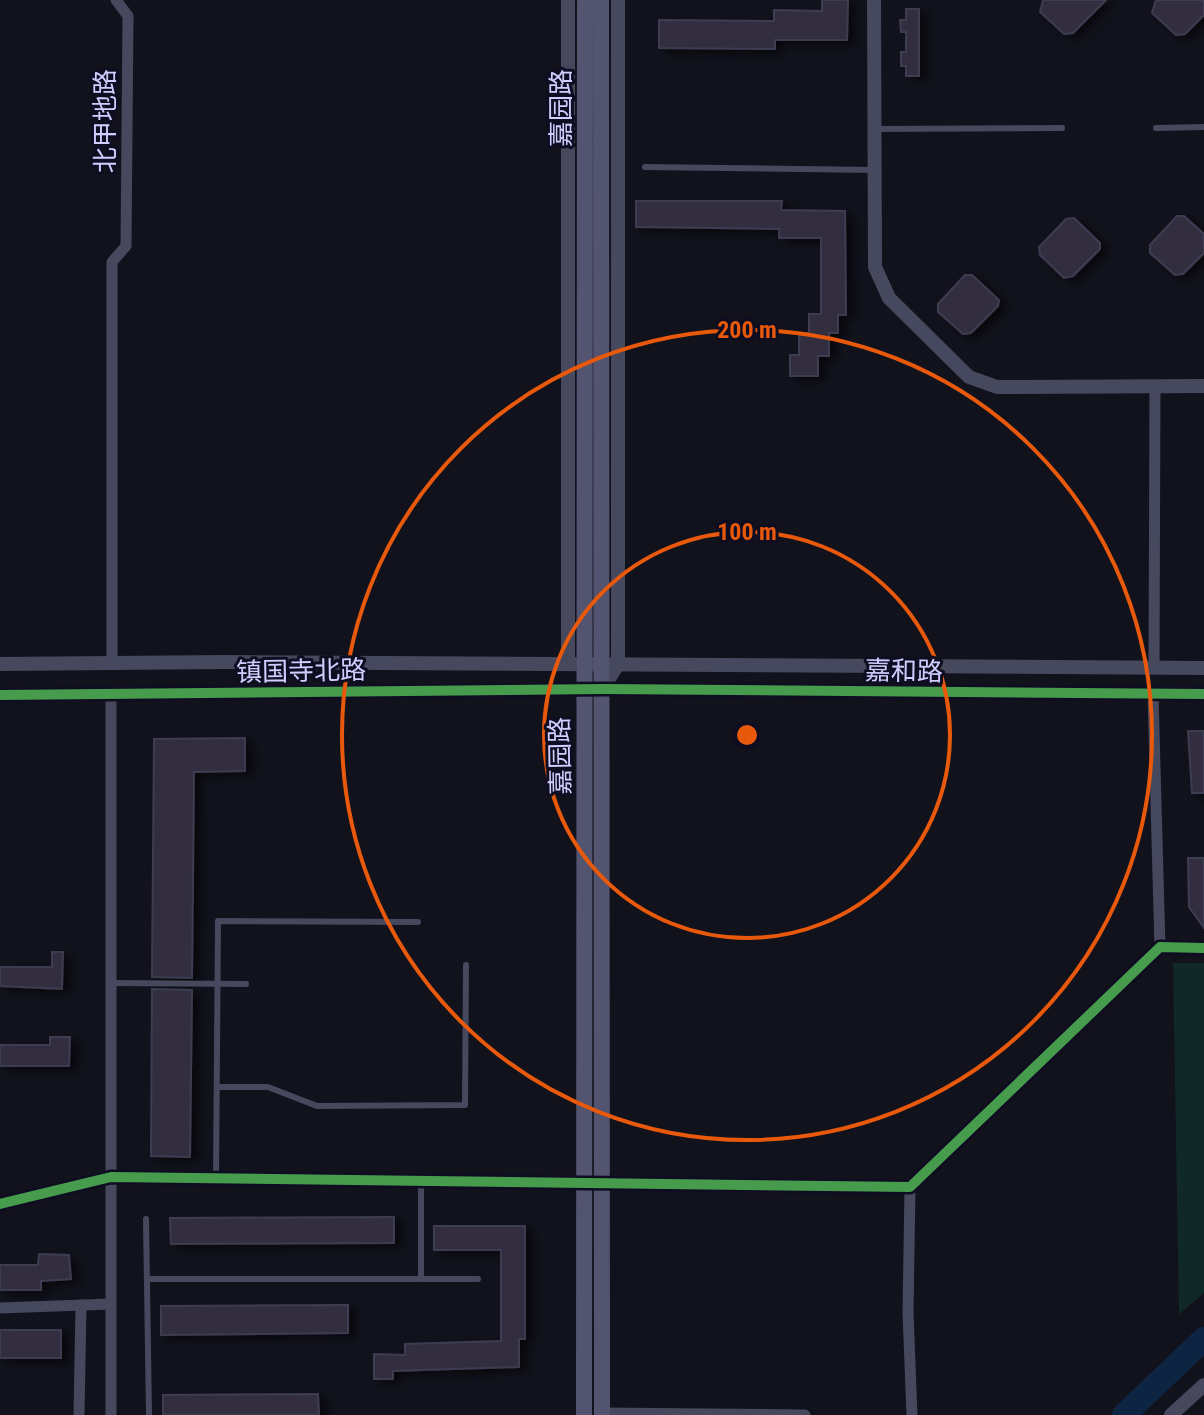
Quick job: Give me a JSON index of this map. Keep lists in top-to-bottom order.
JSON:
{
  "streets": {
    "main road": ["嘉园路"],
    "street": ["北甲地路", "镇国寺北路", "嘉和路"]
  },
  "crossings": [
    ["嘉园路", "镇国寺北路"],
    ["嘉园路", "嘉和路"],
    ["北甲地路", "镇国寺北路"],
    ["镇国寺北路", "嘉和路"]
  ],
  "rings": ["200 m", "100 m"]
}
